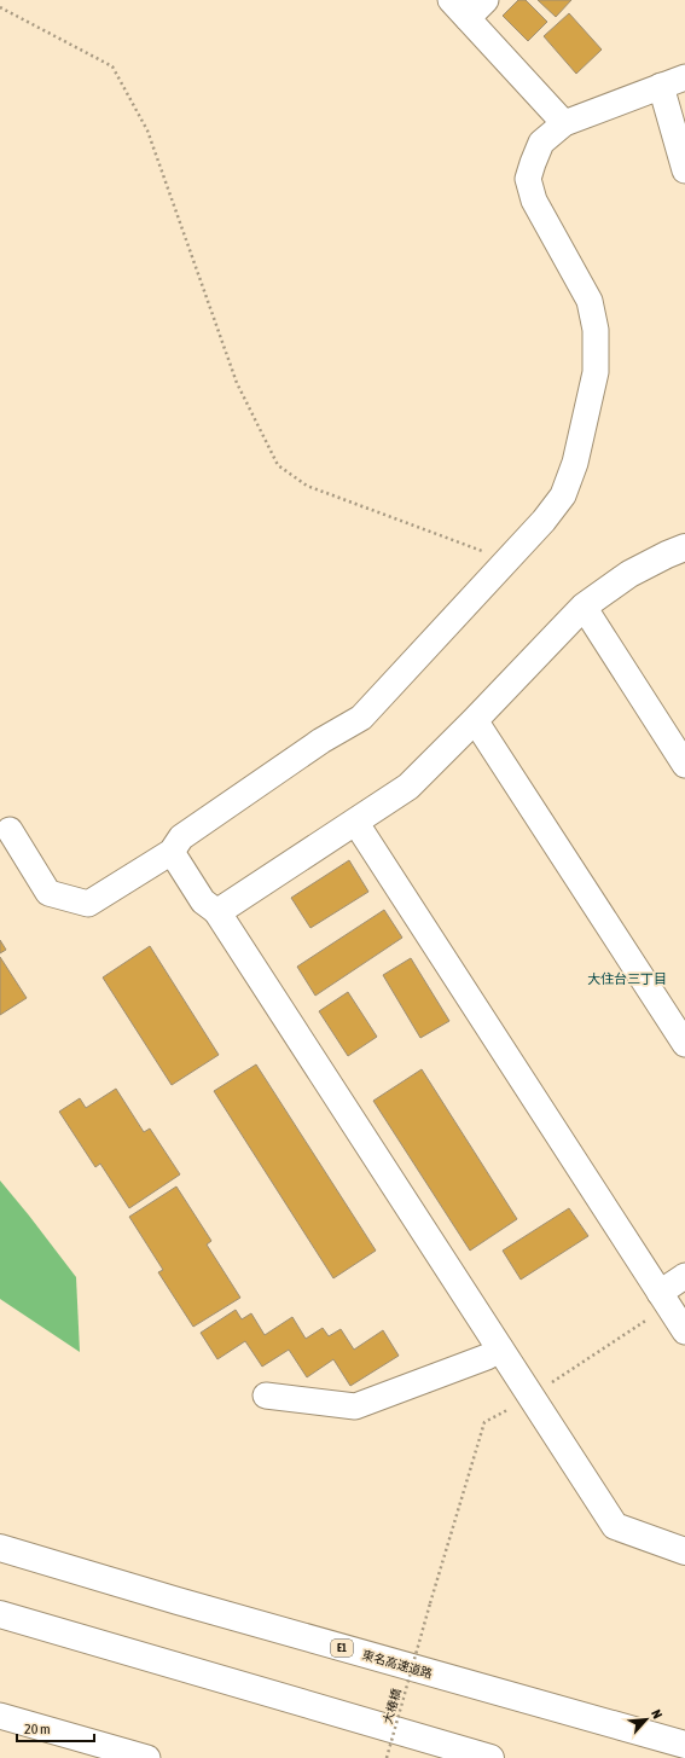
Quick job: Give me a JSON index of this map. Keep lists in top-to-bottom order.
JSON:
{
  "streets": {
    "main road": ["E1", "東名高速道路"],
    "path": ["大椿橋"]
  },
  "districts": ["大住台三丁目"],
  "scale_bar": "20 m",
  "north": "top right"
}
